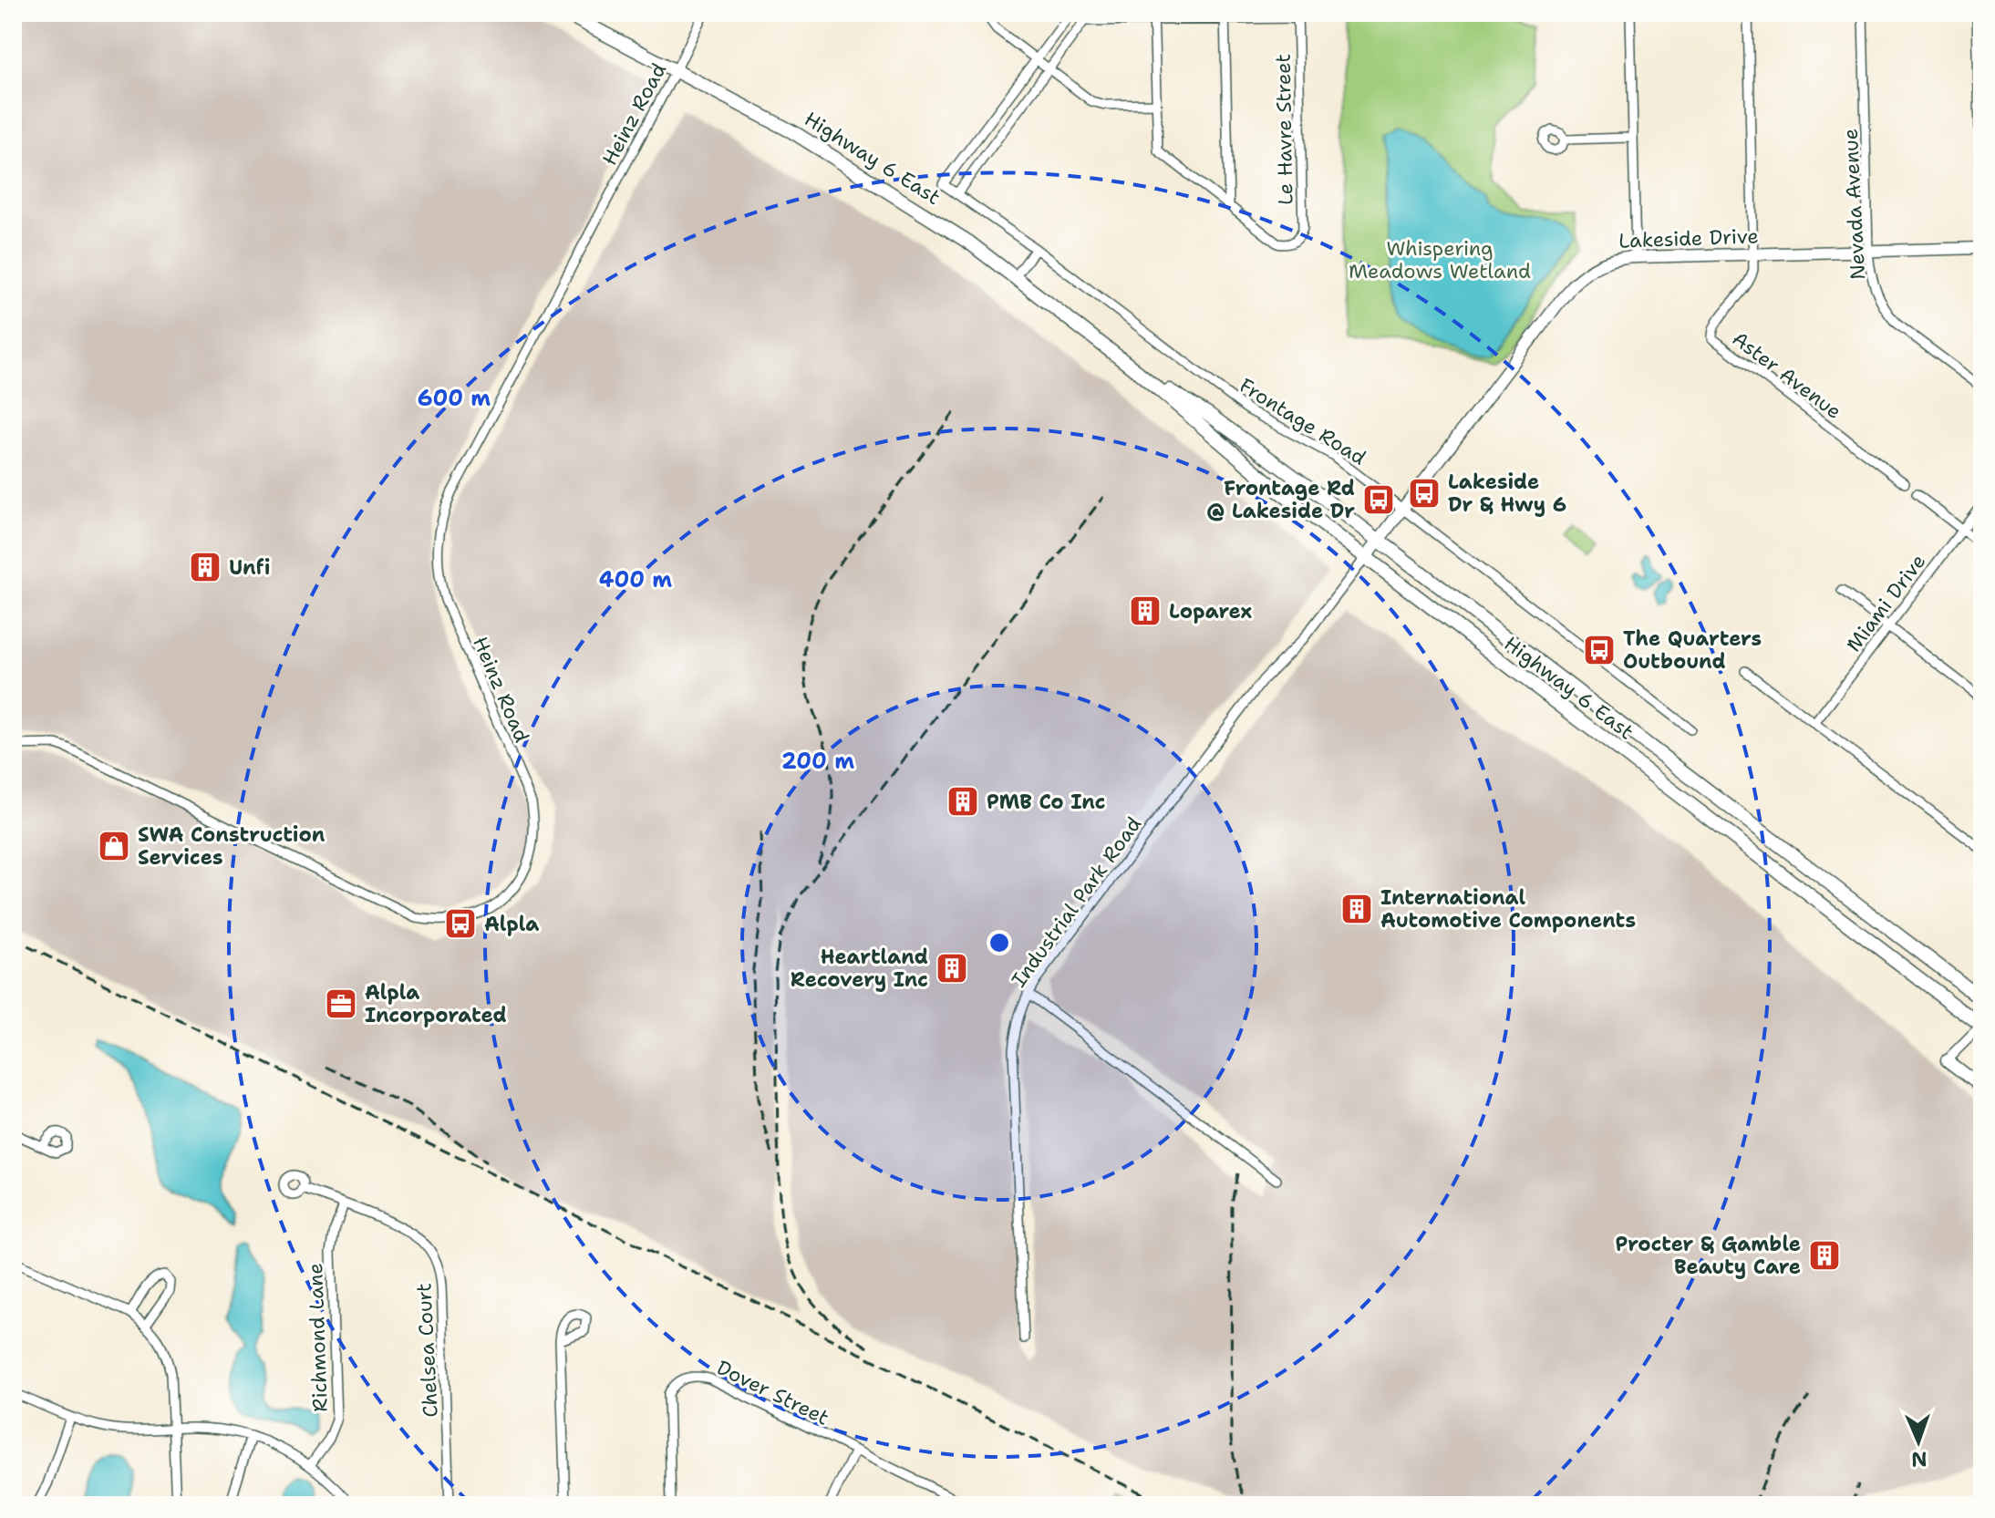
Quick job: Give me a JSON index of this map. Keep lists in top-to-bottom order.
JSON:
{
  "streets": {
    "main road": ["Highway 6 East"],
    "street": [
      "Heinz Road",
      "Le Havre Street",
      "Nevada Avenue",
      "Lakeside Drive",
      "Aster Avenue",
      "Frontage Road",
      "Miami Drive",
      "Industrial Park Road",
      "Richmond Lane",
      "Chelsea Court",
      "Dover Street"
    ]
  },
  "crossings": [
    ["Heinz Road", "Highway 6 East"],
    ["Highway 6 East", "Lakeside Drive"],
    ["Highway 6 East", "Industrial Park Road"],
    ["Nevada Avenue", "Lakeside Drive"],
    ["Lakeside Drive", "Aster Avenue"],
    ["Lakeside Drive", "Frontage Road"],
    ["Lakeside Drive", "Industrial Park Road"],
    ["Richmond Lane", "Chelsea Court"]
  ],
  "parks": ["Whispering Meadows Wetland"],
  "places": {
    "bus stop": [
      "Lakeside Dr & Hwy 6",
      "Frontage Rd @ Lakeside Dr",
      "The Quarters Outbound",
      "Alpla"
    ],
    "building": [
      "Unfi",
      "Loparex",
      "PMB Co Inc",
      "International Automotive Components",
      "Heartland Recovery Inc",
      "Procter & Gamble Beauty Care"
    ],
    "shop": ["SWA Construction Services"],
    "office": ["Alpla Incorporated"]
  },
  "north": "bottom",
  "rings": ["600 m", "400 m", "200 m"]
}
